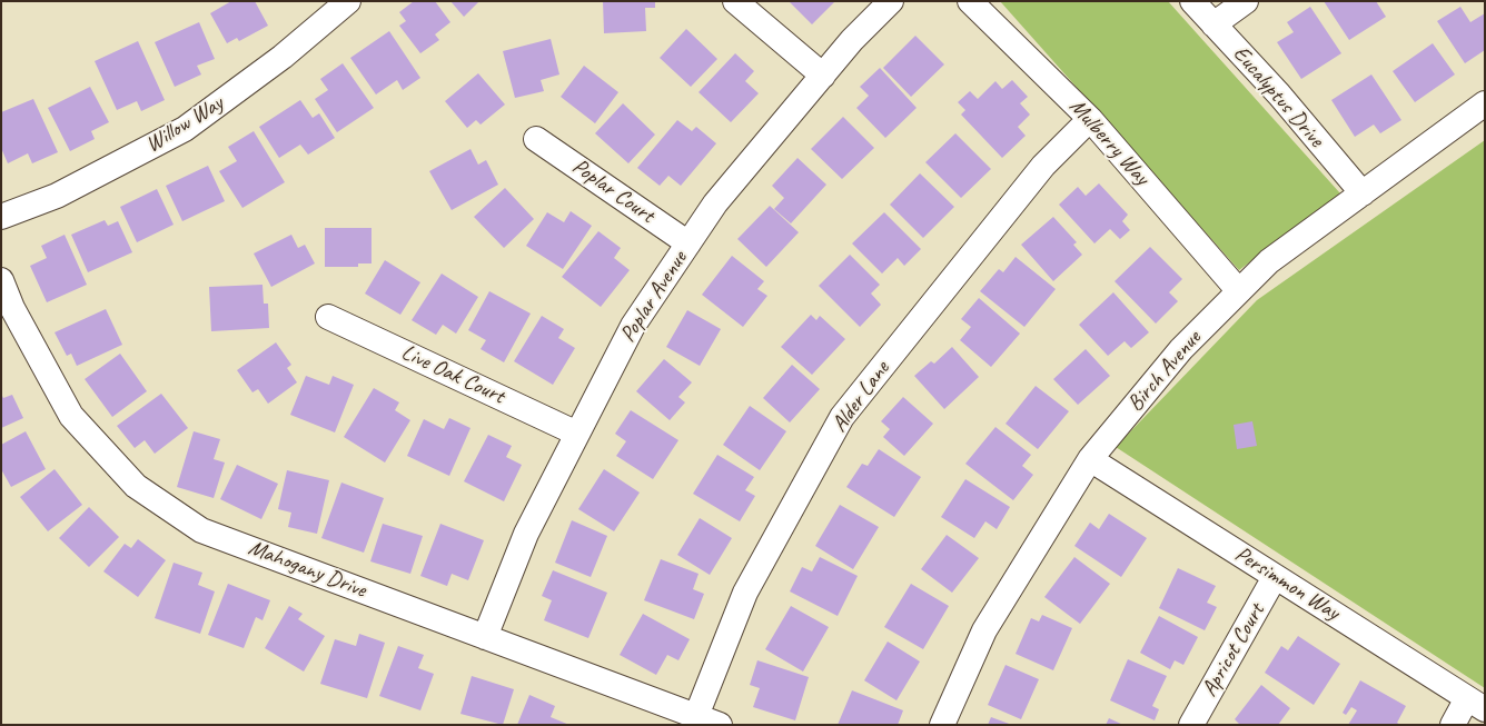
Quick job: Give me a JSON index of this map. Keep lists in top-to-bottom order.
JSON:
{
  "streets": {
    "street": [
      "Eucalyptus Drive",
      "Willow Way",
      "Mulberry Way",
      "Poplar Court",
      "Poplar Avenue",
      "Birch Avenue",
      "Live Oak Court",
      "Alder Lane",
      "Mahogany Drive",
      "Persimmon Way",
      "Apricot Court"
    ]
  },
  "crossings": [
    ["Eucalyptus Drive", "Birch Avenue"],
    ["Mulberry Way", "Birch Avenue"],
    ["Mulberry Way", "Alder Lane"],
    ["Poplar Court", "Poplar Avenue"],
    ["Poplar Avenue", "Live Oak Court"],
    ["Poplar Avenue", "Mahogany Drive"],
    ["Birch Avenue", "Persimmon Way"],
    ["Alder Lane", "Mahogany Drive"],
    ["Persimmon Way", "Apricot Court"]
  ]
}
